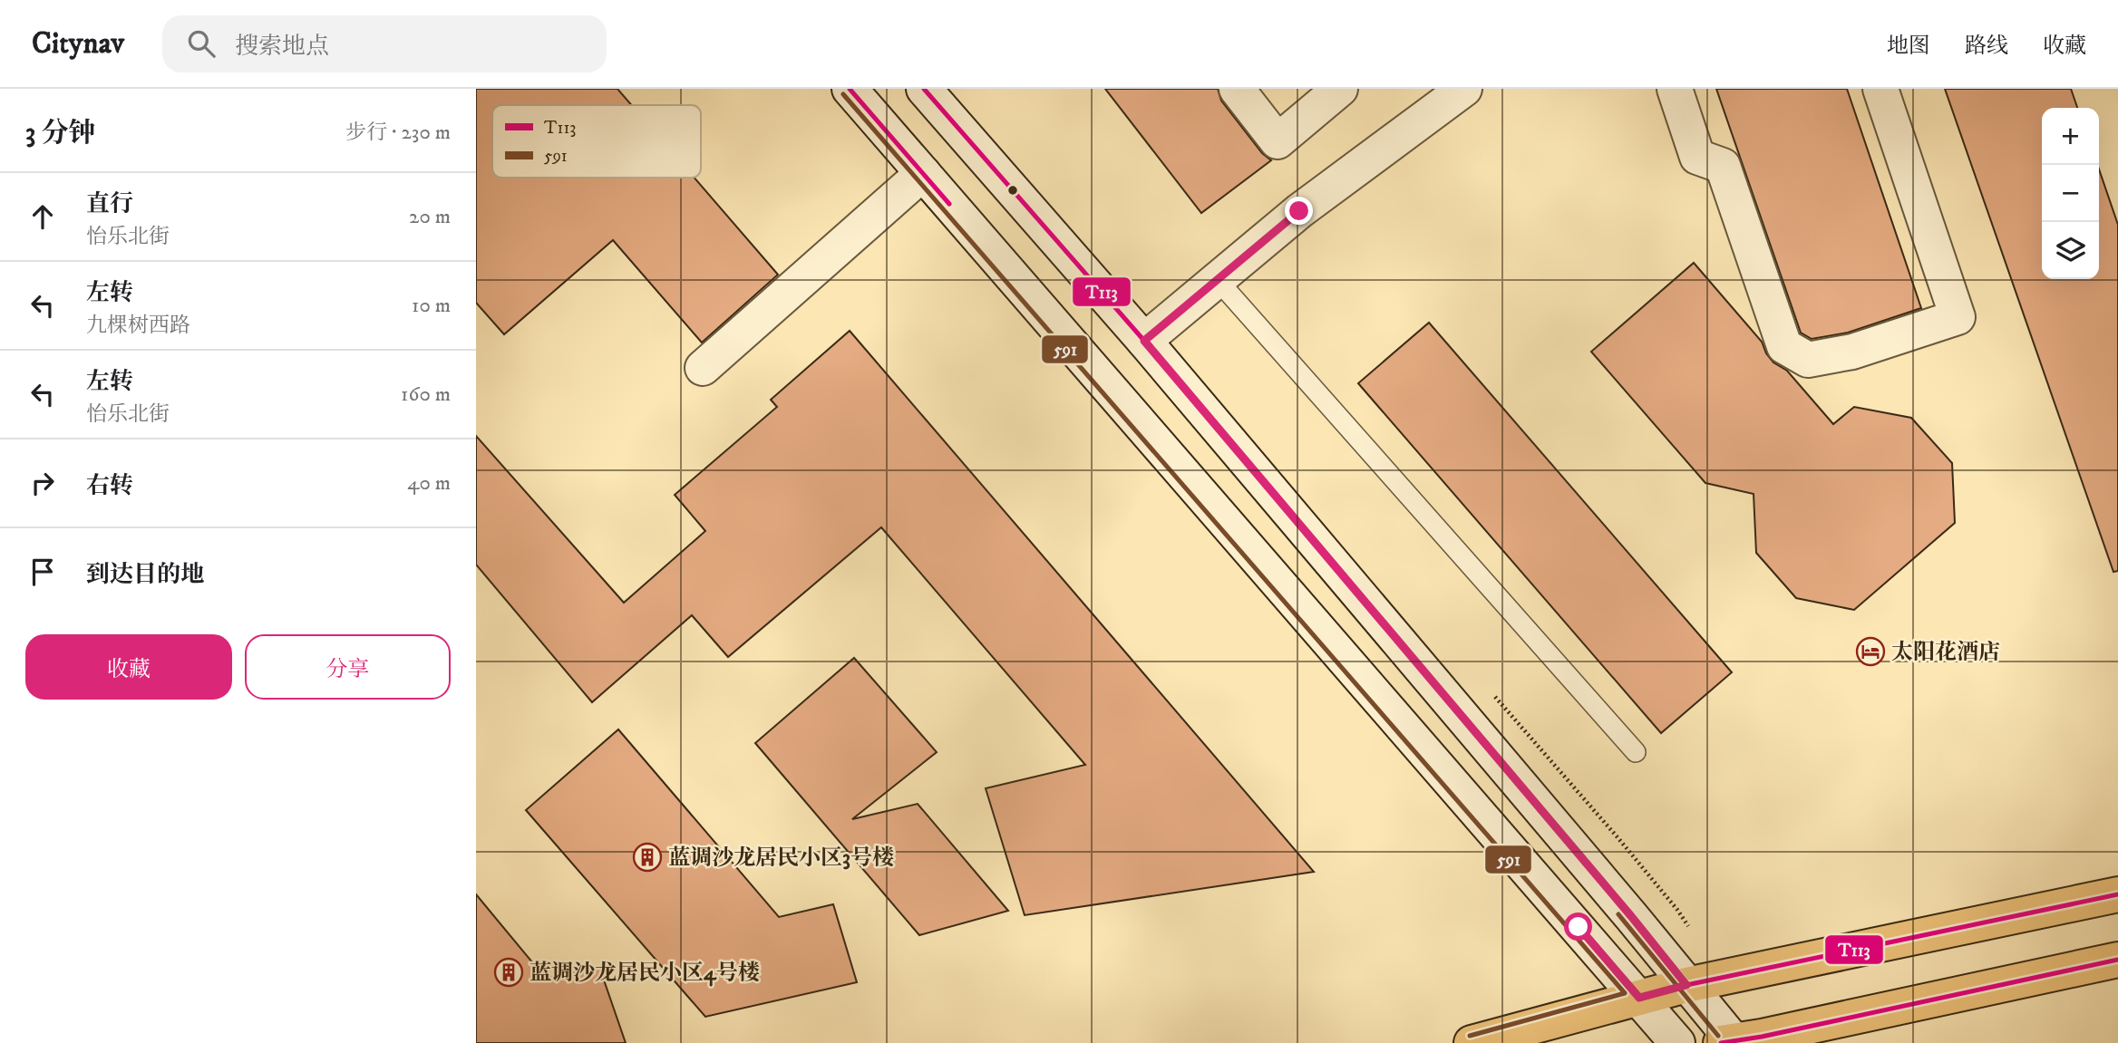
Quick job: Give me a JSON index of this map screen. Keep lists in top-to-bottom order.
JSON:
{
  "places": {
    "hotel": ["太阳花酒店"],
    "building": ["蓝调沙龙居民小区3号楼", "蓝调沙龙居民小区4号楼"]
  },
  "lines": ["transit line T113", "transit line 591"],
  "legend": ["T113", "591"],
  "page": {
    "header": "Citynav",
    "search": "搜索地点",
    "nav": ["地图", "路线", "收藏"],
    "heading": ["3 分钟", "步行 · 230 m"],
    "map_buttons": ["+", "−"],
    "list": [
      ["直行", "怡乐北街", "20 m"],
      ["左转", "九棵树西路", "10 m"],
      ["左转", "怡乐北街", "160 m"],
      ["右转", "40 m"],
      "到达目的地"
    ],
    "buttons": ["收藏", "分享"]
  }
}
